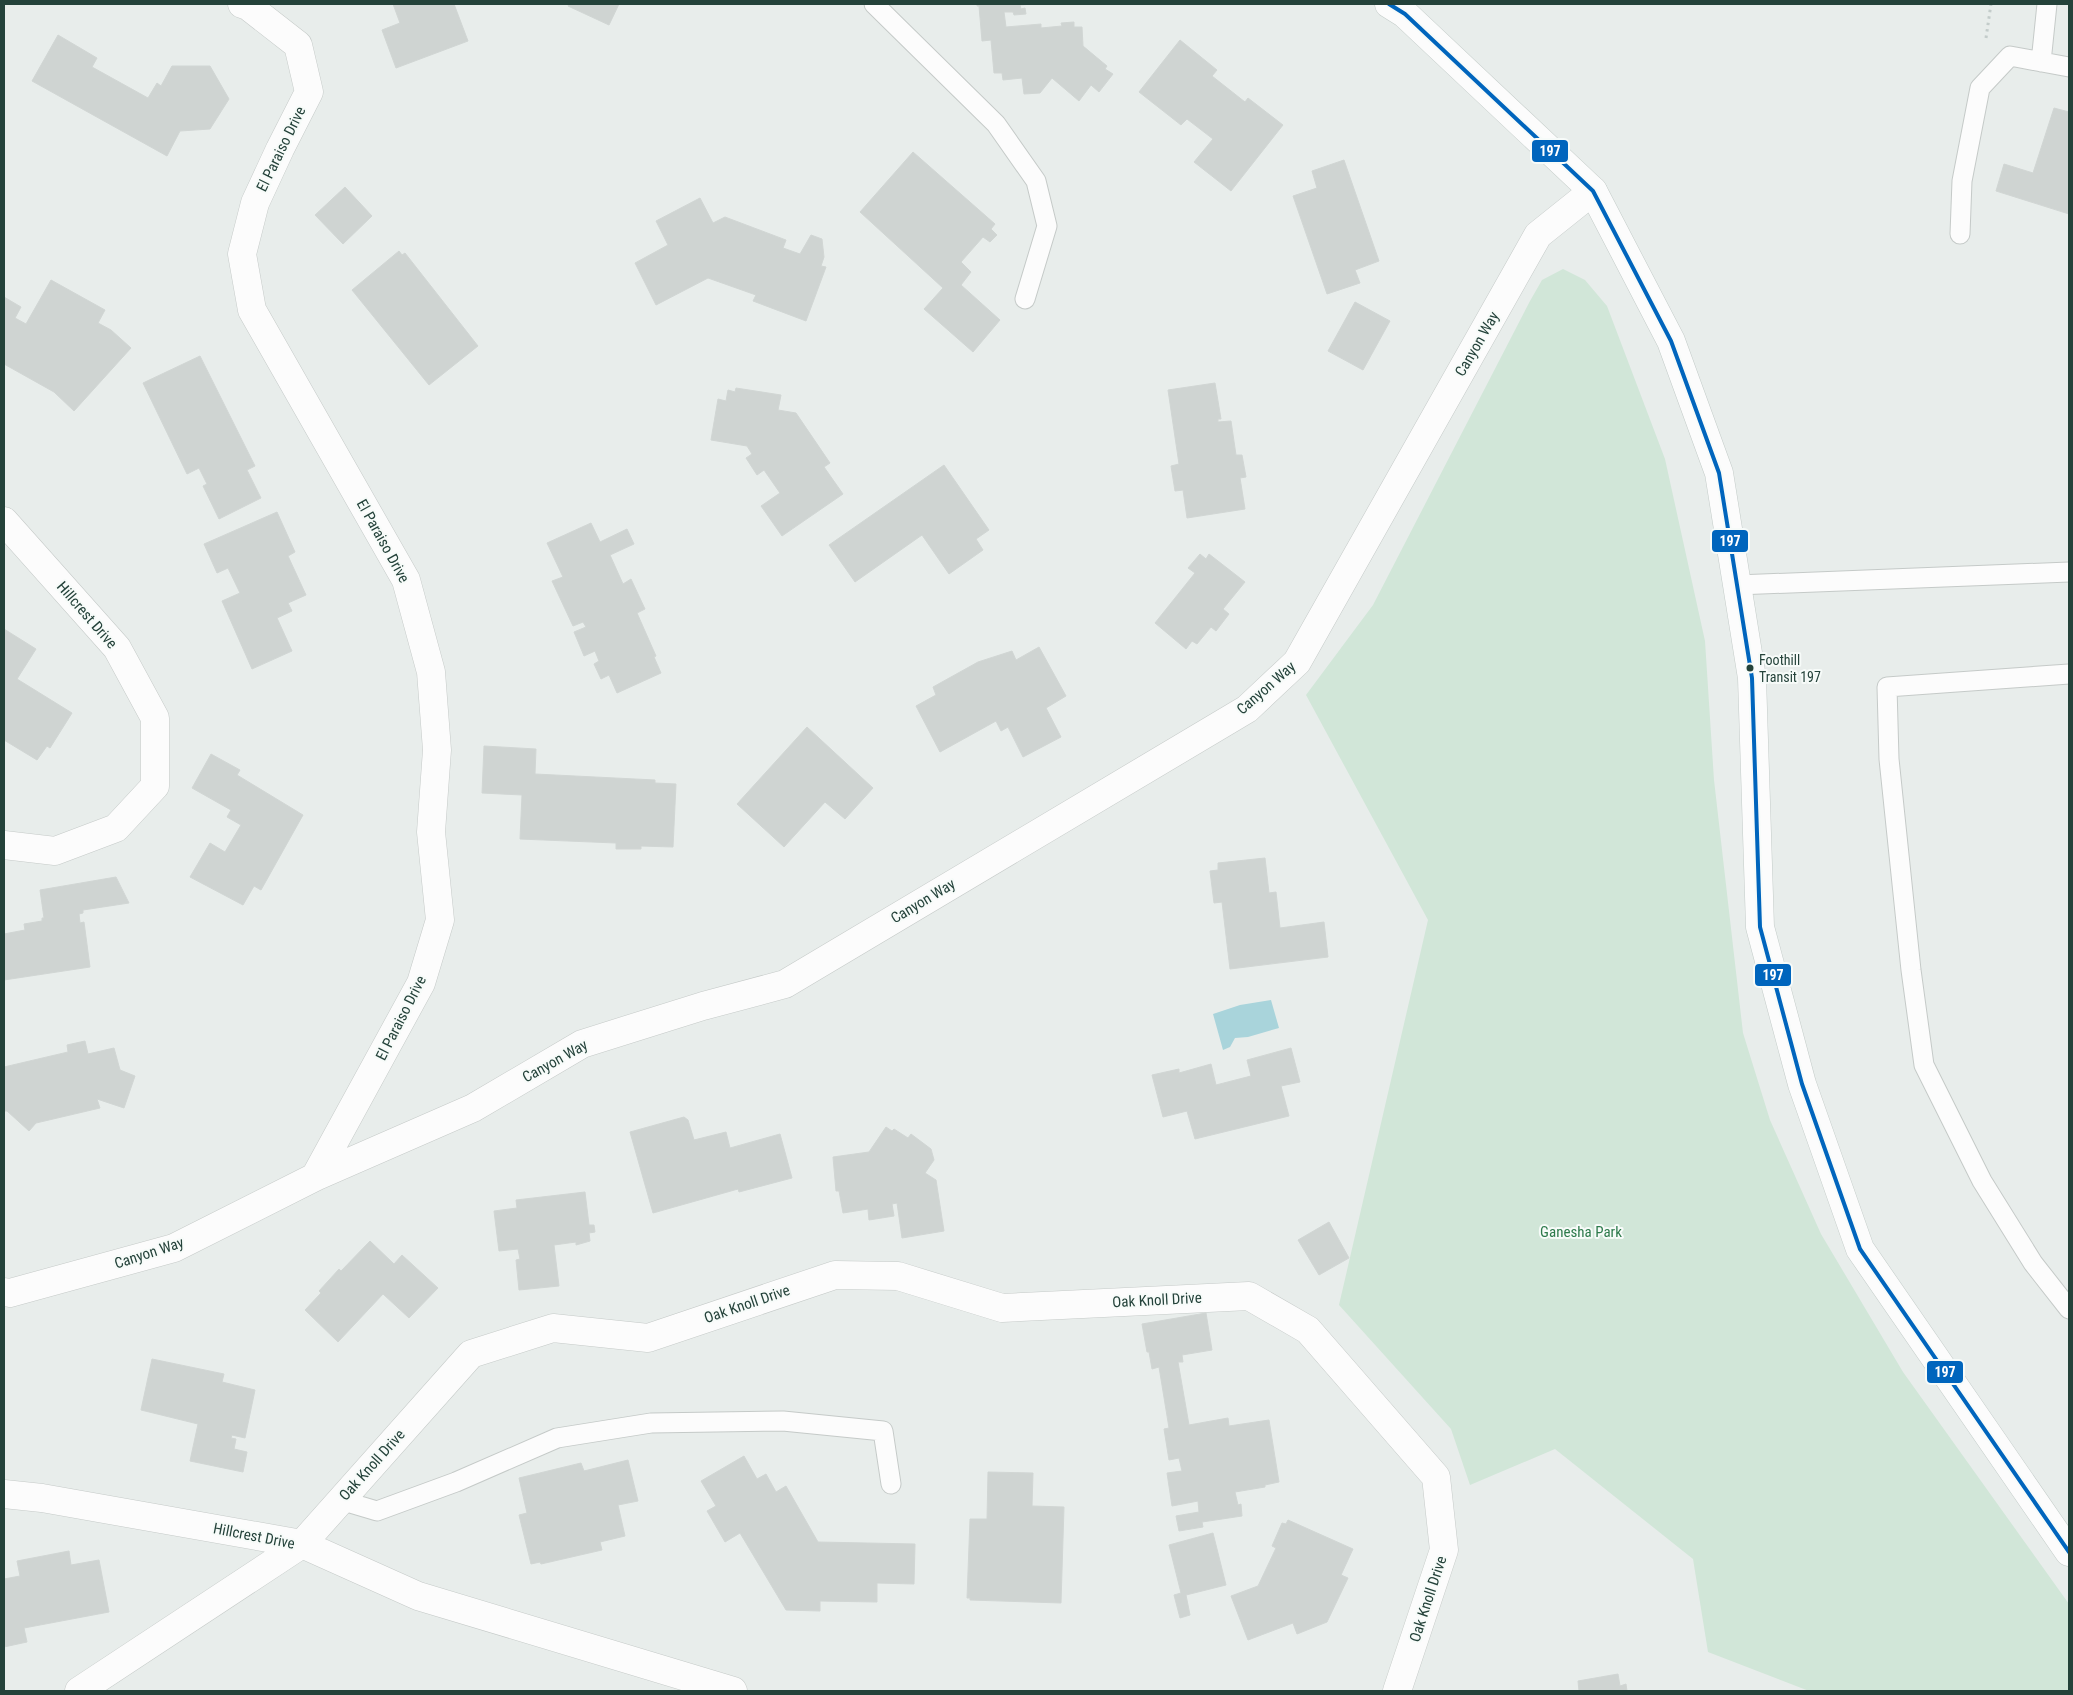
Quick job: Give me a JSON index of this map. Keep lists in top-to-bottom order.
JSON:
{
  "streets": {
    "street": [
      "El Paraiso Drive",
      "Canyon Way",
      "Hillcrest Drive",
      "Oak Knoll Drive"
    ]
  },
  "crossings": [
    ["El Paraiso Drive", "Canyon Way"],
    ["Hillcrest Drive", "Oak Knoll Drive"]
  ],
  "parks": ["Ganesha Park"],
  "places": ["Foothill Transit 197"],
  "lines": ["transit line 197"]
}
